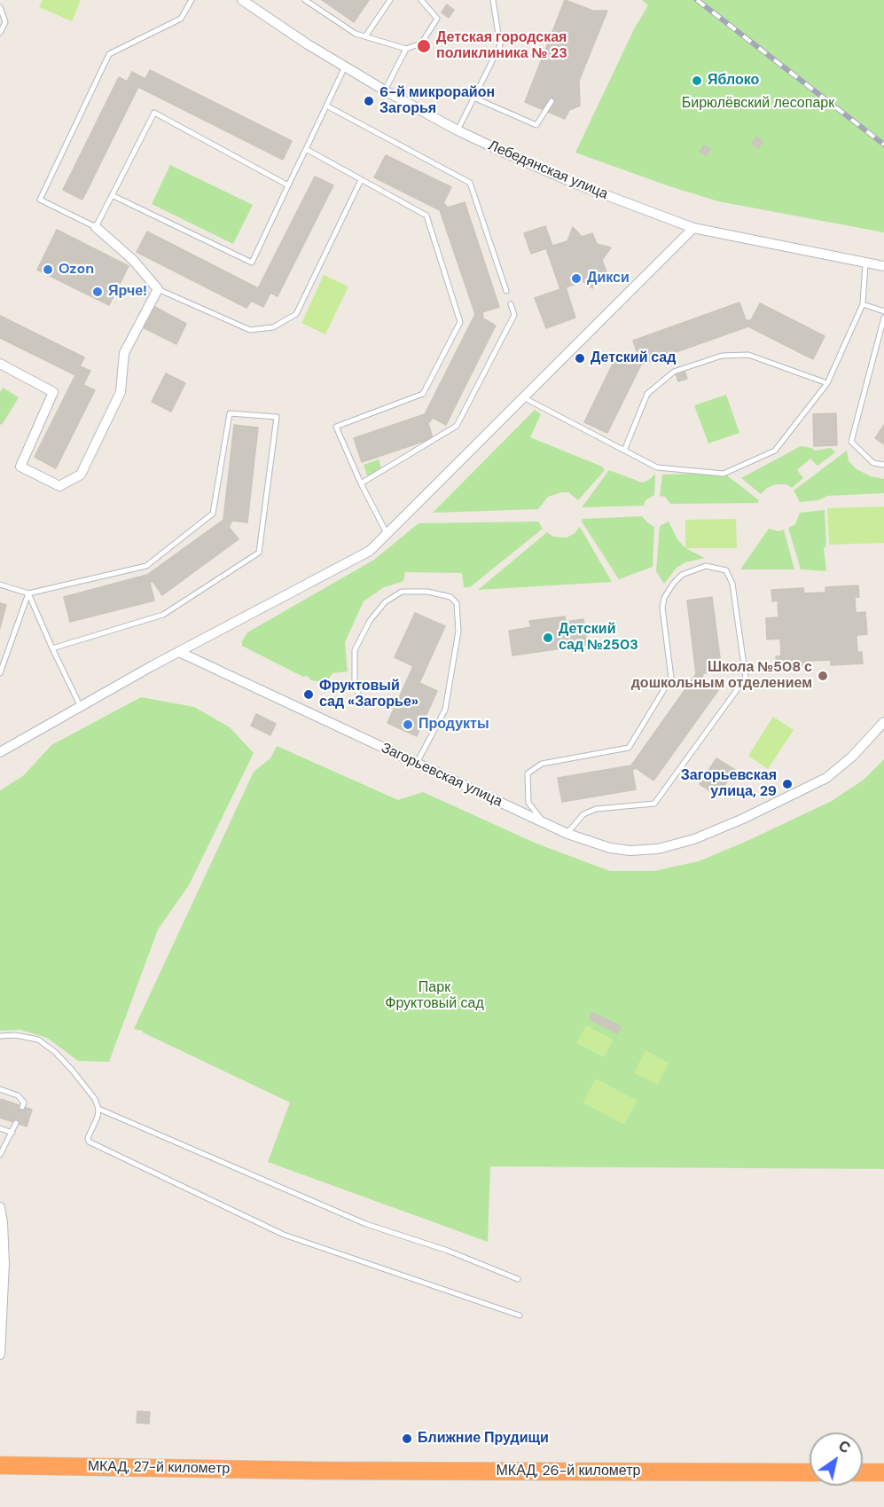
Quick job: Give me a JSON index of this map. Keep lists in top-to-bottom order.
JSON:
{
  "streets": {
    "highway": ["МКАД, 27-й километр", "МКАД, 26-й километр"],
    "street": ["Лебедянская улица", "Загорьевская улица"]
  },
  "crossings": [
    ["МКАД, 27-й километр", "МКАД, 26-й километр"]
  ],
  "parks": ["Бирюлёвский лесопарк", "Парк Фруктовый сад"],
  "places": [
    "Детская городская поликлиника № 23",
    "Яблоко",
    "6-й микрорайон Загорья",
    "Ozon",
    "Дикси",
    "Ярче!",
    "Детский сад",
    "Детский сад №2503",
    "Школа №508 с дошкольным отделением",
    "Фруктовый сад «Загорье»",
    "Продукты",
    "Загорьевская улица, 29",
    "Ближние Прудищи"
  ],
  "north": "top right"
}
